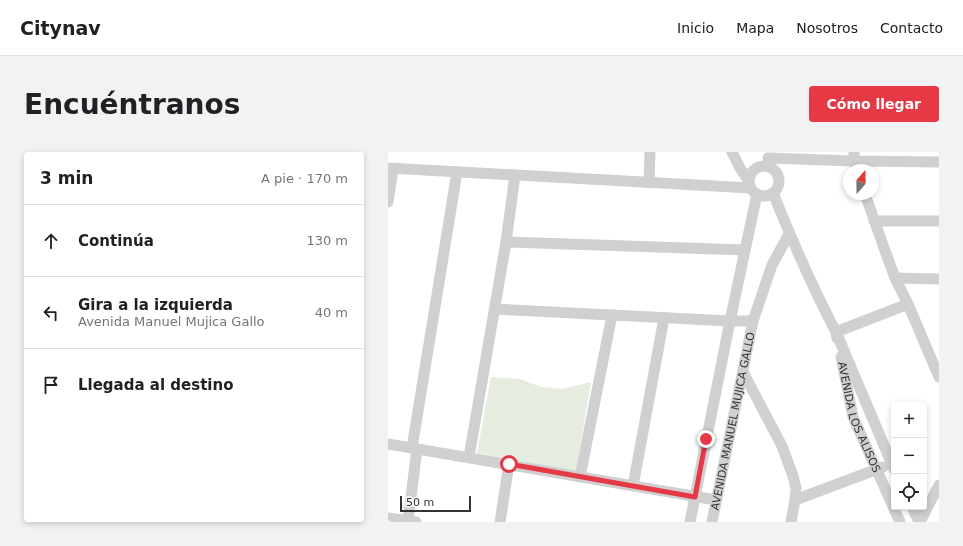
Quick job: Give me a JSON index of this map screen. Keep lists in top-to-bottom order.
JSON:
{
  "streets": {
    "street": ["AVENIDA LOS ALISOS", "AVENIDA MANUEL MUJICA GALLO"]
  },
  "crossings": [
    ["AVENIDA LOS ALISOS", "AVENIDA MANUEL MUJICA GALLO"]
  ],
  "scale_bar": "50 m",
  "north": "top",
  "page": {
    "header": "Citynav",
    "nav": [
      "Inicio",
      "Mapa",
      "Nosotros",
      "Contacto"
    ],
    "buttons": "Cómo llegar",
    "title": "Encuéntranos",
    "heading": ["3 min", "A pie · 170 m"],
    "list": [
      ["Continúa", "130 m"],
      ["Gira a la izquierda", "Avenida Manuel Mujica Gallo", "40 m"],
      "Llegada al destino"
    ],
    "map_buttons": ["+", "−"],
    "scale": "50 m"
  }
}
